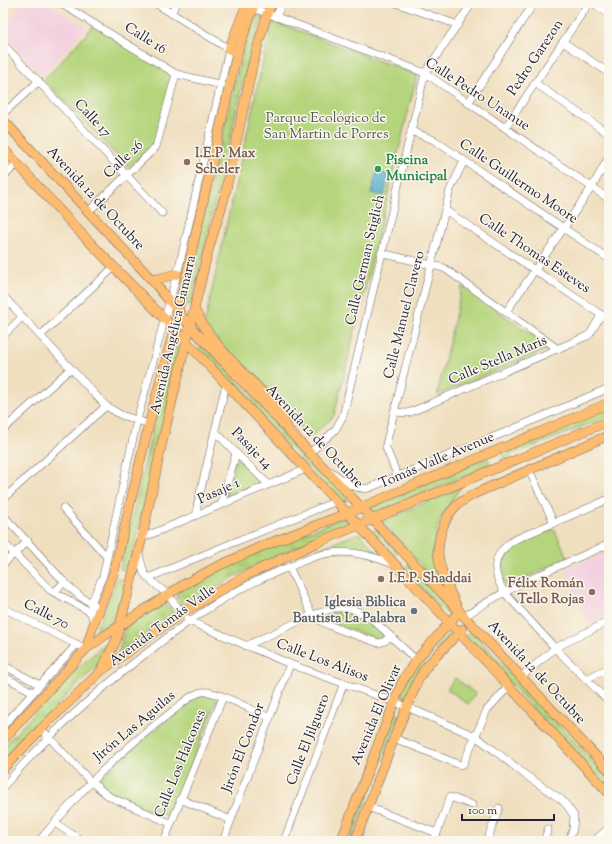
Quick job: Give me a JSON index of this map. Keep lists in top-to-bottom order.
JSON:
{
  "streets": {
    "main road": [
      "Avenida 12 de Octubre",
      "Avenida Angélica Gamarra",
      "Tomás Valle Avenue",
      "Avenida El Olivar"
    ],
    "street": [
      "Calle 16",
      "Pedro Garezon",
      "Calle Pedro Unanue",
      "Calle 17",
      "Calle 26",
      "Calle Guillermo Moore",
      "Calle Thomas Esteves",
      "Calle German Stiglich",
      "Calle Manuel Clavero",
      "Calle Stella Maris",
      "Pasaje 14",
      "Pasaje 1",
      "Calle 70",
      "Avenida Tomás Valle",
      "Calle Los Alisos",
      "Jirón Las Aguilas",
      "Calle El Jilguero",
      "Jirón El Condor",
      "Calle Los Halcones"
    ]
  },
  "crossings": [
    ["Calle 16", "Calle 26"],
    ["Calle 16", "Avenida Angélica Gamarra"],
    ["Pedro Garezon", "Calle Pedro Unanue"],
    ["Calle Pedro Unanue", "Calle German Stiglich"],
    ["Calle Pedro Unanue", "Avenida Angélica Gamarra"],
    ["Calle 17", "Calle 26"],
    ["Calle 26", "Avenida 12 de Octubre"],
    ["Calle Guillermo Moore", "Calle German Stiglich"],
    ["Calle Guillermo Moore", "Calle Manuel Clavero"],
    ["Avenida 12 de Octubre", "Calle German Stiglich"],
    ["Avenida 12 de Octubre", "Avenida Angélica Gamarra"],
    ["Avenida 12 de Octubre", "Tomás Valle Avenue"],
    ["Avenida 12 de Octubre", "Pasaje 1"],
    ["Avenida 12 de Octubre", "Avenida Tomás Valle"],
    ["Avenida 12 de Octubre", "Avenida El Olivar"],
    ["Calle Thomas Esteves", "Calle Manuel Clavero"],
    ["Calle Thomas Esteves", "Calle Stella Maris"],
    ["Calle Manuel Clavero", "Calle Stella Maris"],
    ["Calle Manuel Clavero", "Tomás Valle Avenue"],
    ["Avenida Angélica Gamarra", "Tomás Valle Avenue"],
    ["Avenida Angélica Gamarra", "Pasaje 1"],
    ["Avenida Angélica Gamarra", "Calle Los Alisos"],
    ["Pasaje 14", "Pasaje 1"],
    ["Tomás Valle Avenue", "Calle Los Alisos"],
    ["Avenida Tomás Valle", "Calle Los Alisos"],
    ["Calle Los Alisos", "Avenida El Olivar"],
    ["Calle Los Alisos", "Calle El Jilguero"],
    ["Calle Los Alisos", "Jirón El Condor"],
    ["Jirón Las Aguilas", "Jirón El Condor"],
    ["Jirón Las Aguilas", "Calle Los Halcones"]
  ],
  "parks": ["Parque Ecológico de San Martin de Porres"],
  "places": [
    "I.E.P. Max Scheler",
    "Piscina Municipal",
    "I.E.P. Shaddai",
    "Félix Román Tello Rojas",
    "Iglesia Biblica Bautista La Palabra"
  ],
  "scale_bar": "100 m"
}
